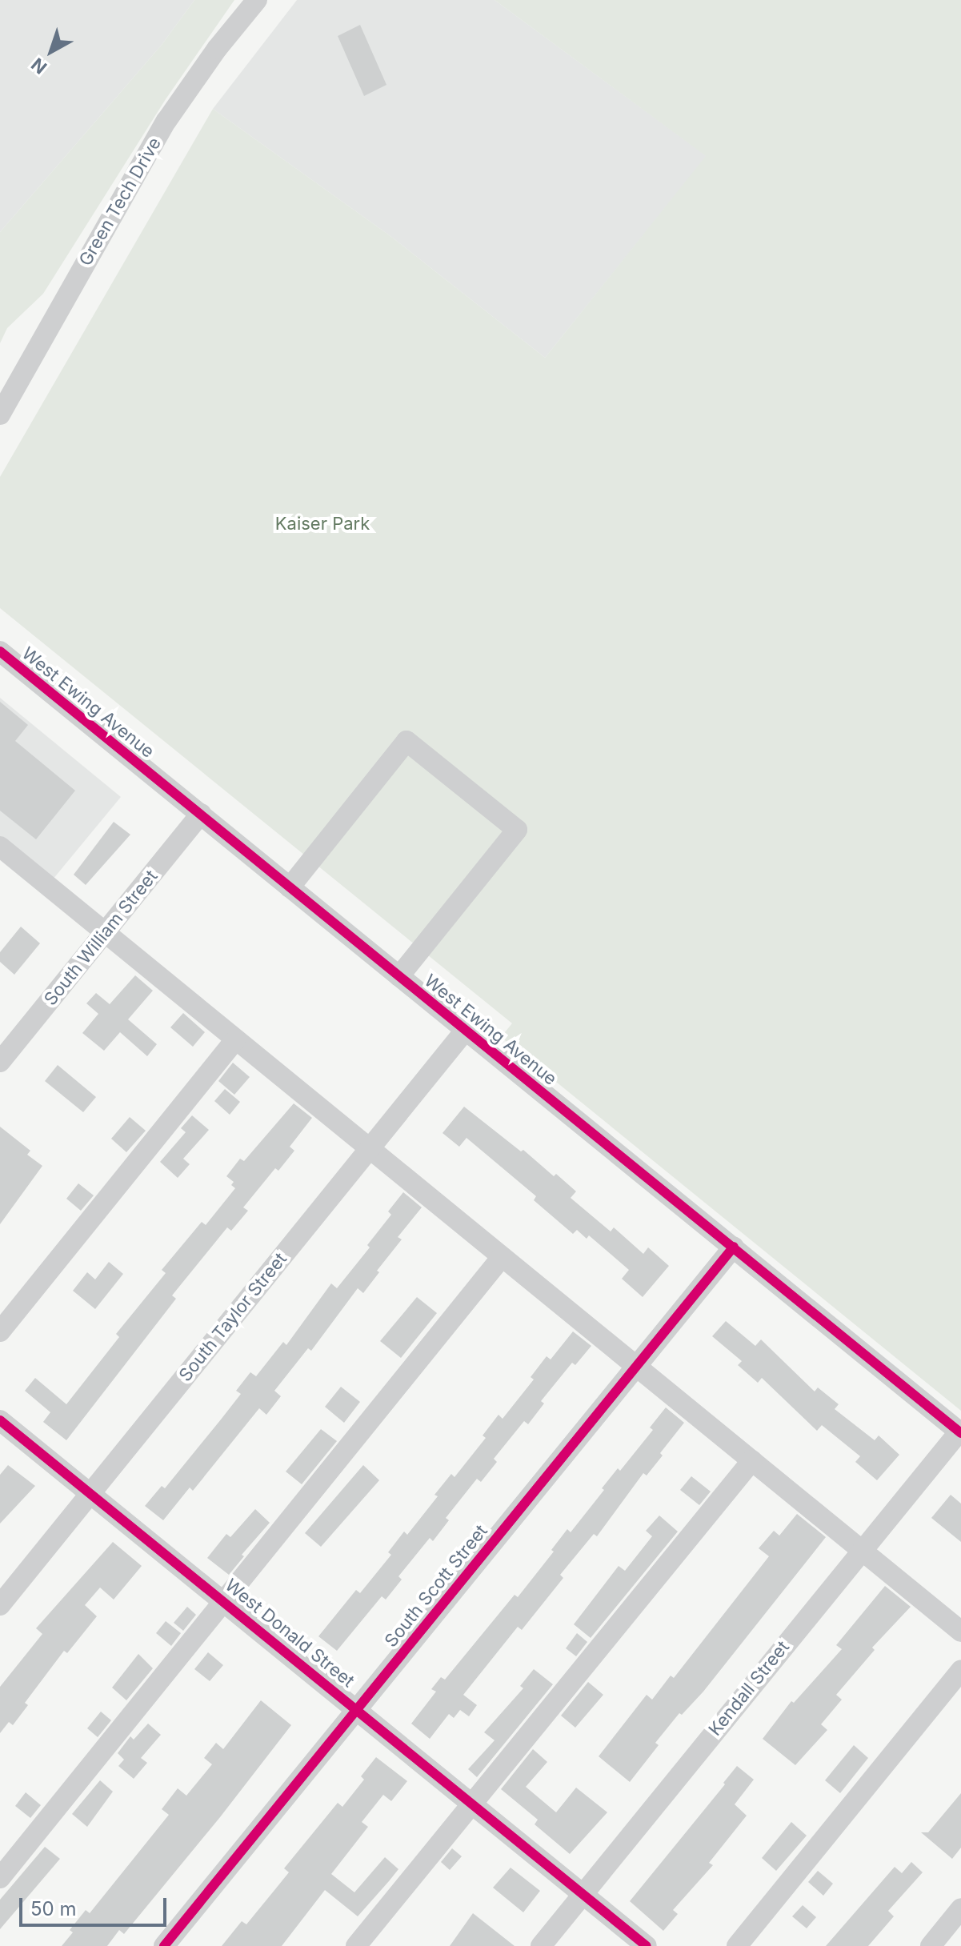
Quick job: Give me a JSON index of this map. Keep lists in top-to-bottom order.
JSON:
{
  "streets": {
    "street": [
      "Green Tech Drive",
      "West Ewing Avenue",
      "South William Street",
      "South Taylor Street",
      "South Scott Street",
      "West Donald Street",
      "Kendall Street"
    ]
  },
  "crossings": [
    ["West Ewing Avenue", "South William Street"],
    ["West Ewing Avenue", "South Taylor Street"],
    ["West Ewing Avenue", "South Scott Street"],
    ["West Ewing Avenue", "Kendall Street"],
    ["South Taylor Street", "West Donald Street"],
    ["South Scott Street", "West Donald Street"],
    ["West Donald Street", "Kendall Street"]
  ],
  "parks": ["Kaiser Park"],
  "scale_bar": "50 m",
  "north": "bottom left"
}
